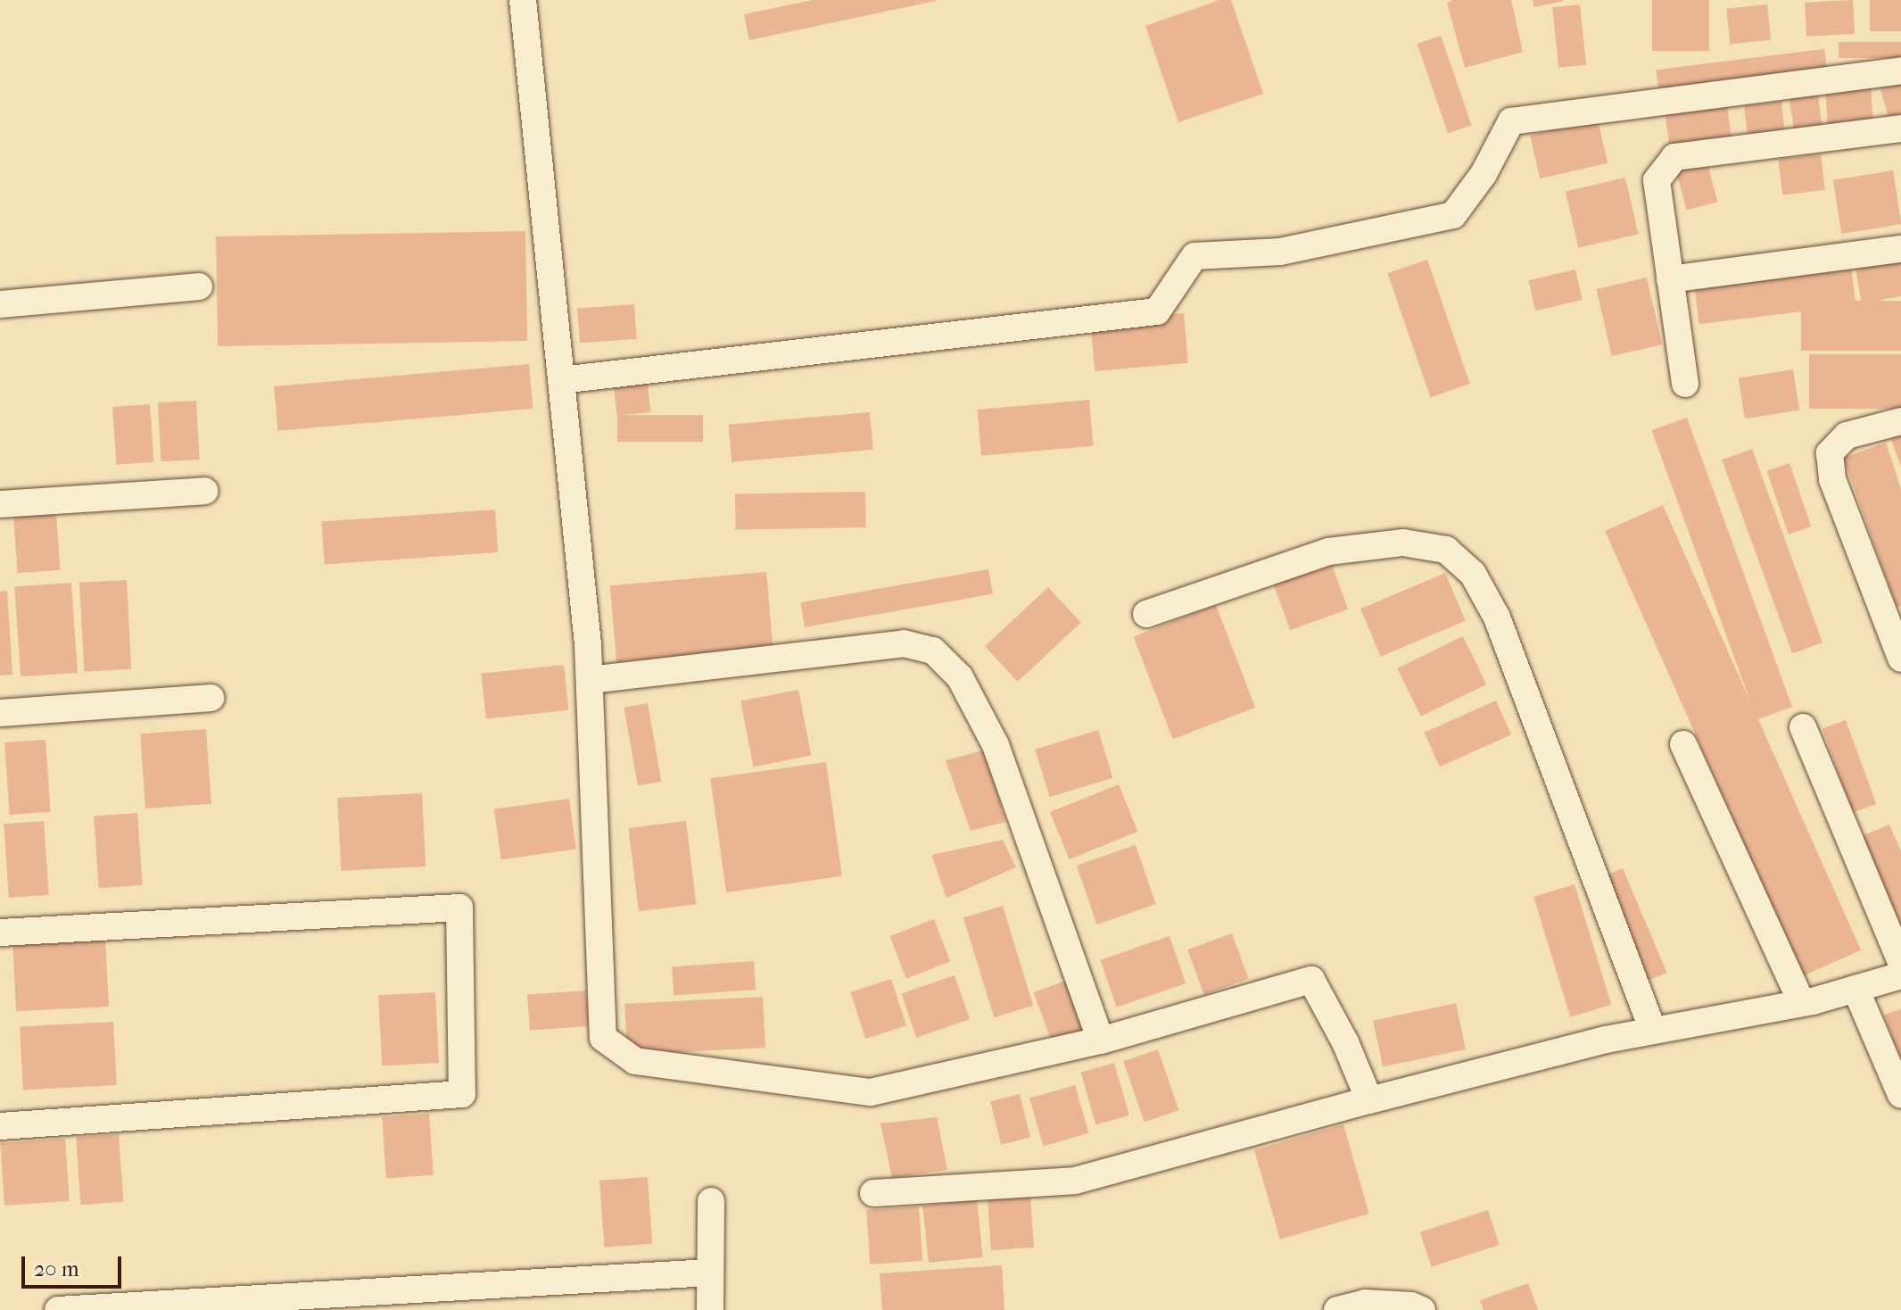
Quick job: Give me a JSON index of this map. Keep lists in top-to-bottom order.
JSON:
{
  "scale_bar": "20 m"
}
